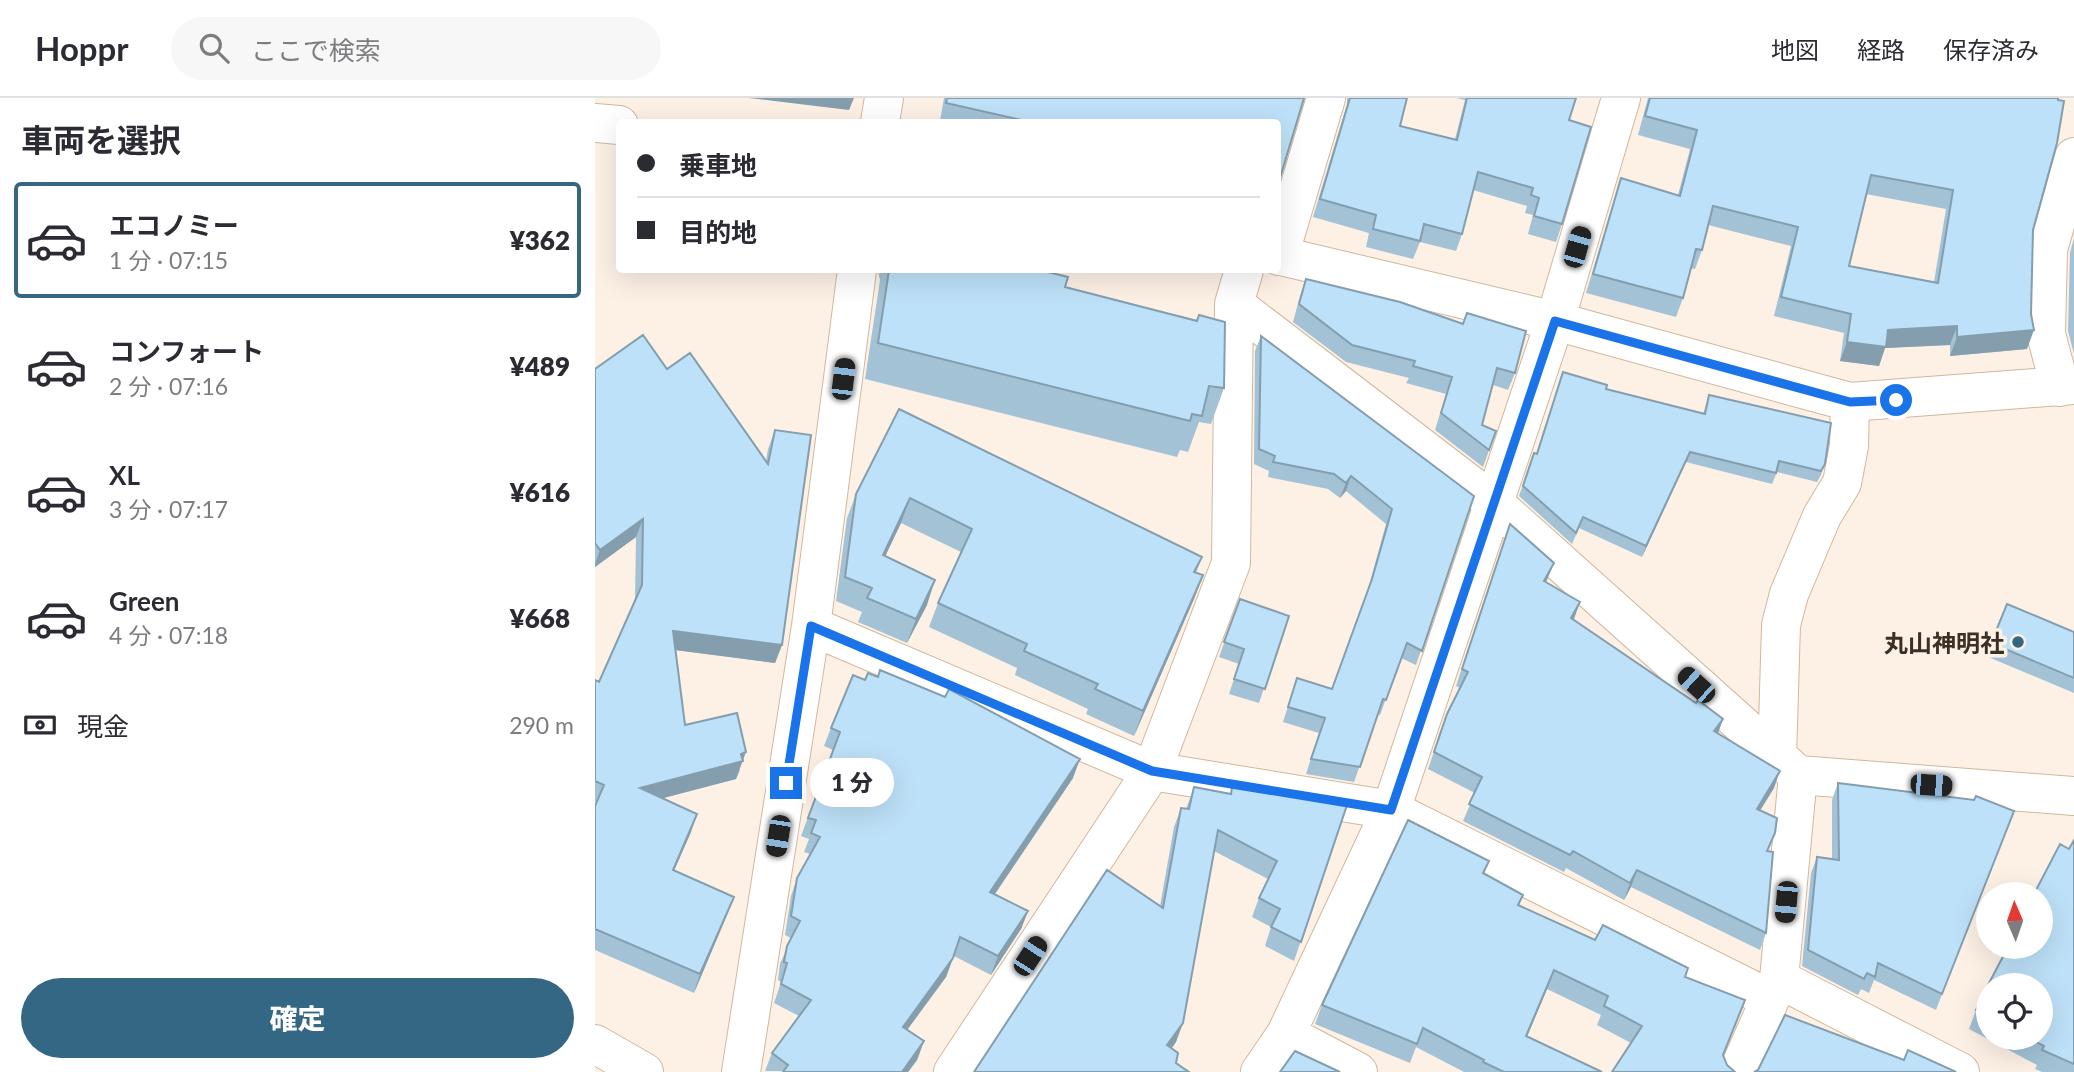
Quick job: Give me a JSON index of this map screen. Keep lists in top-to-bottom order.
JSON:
{
  "places": ["丸山神明社"],
  "north": "top",
  "page": {
    "header": "Hoppr",
    "search": "ここで検索",
    "nav": ["地図", "経路", "保存済み"],
    "heading": "車両を選択",
    "banner": ["乗車地", "目的地"],
    "list": [
      {
        "name": "エコノミー",
        "note": "1 分 · 07:15",
        "value": "¥362"
      },
      {
        "name": "コンフォート",
        "note": "2 分 · 07:16",
        "value": "¥489"
      },
      {
        "name": "XL",
        "note": "3 分 · 07:17",
        "value": "¥616"
      },
      {
        "name": "Green",
        "note": "4 分 · 07:18",
        "value": "¥668"
      }
    ],
    "pay": ["現金", "290 m"],
    "bubble": "1 分",
    "buttons": "確定"
  }
}
